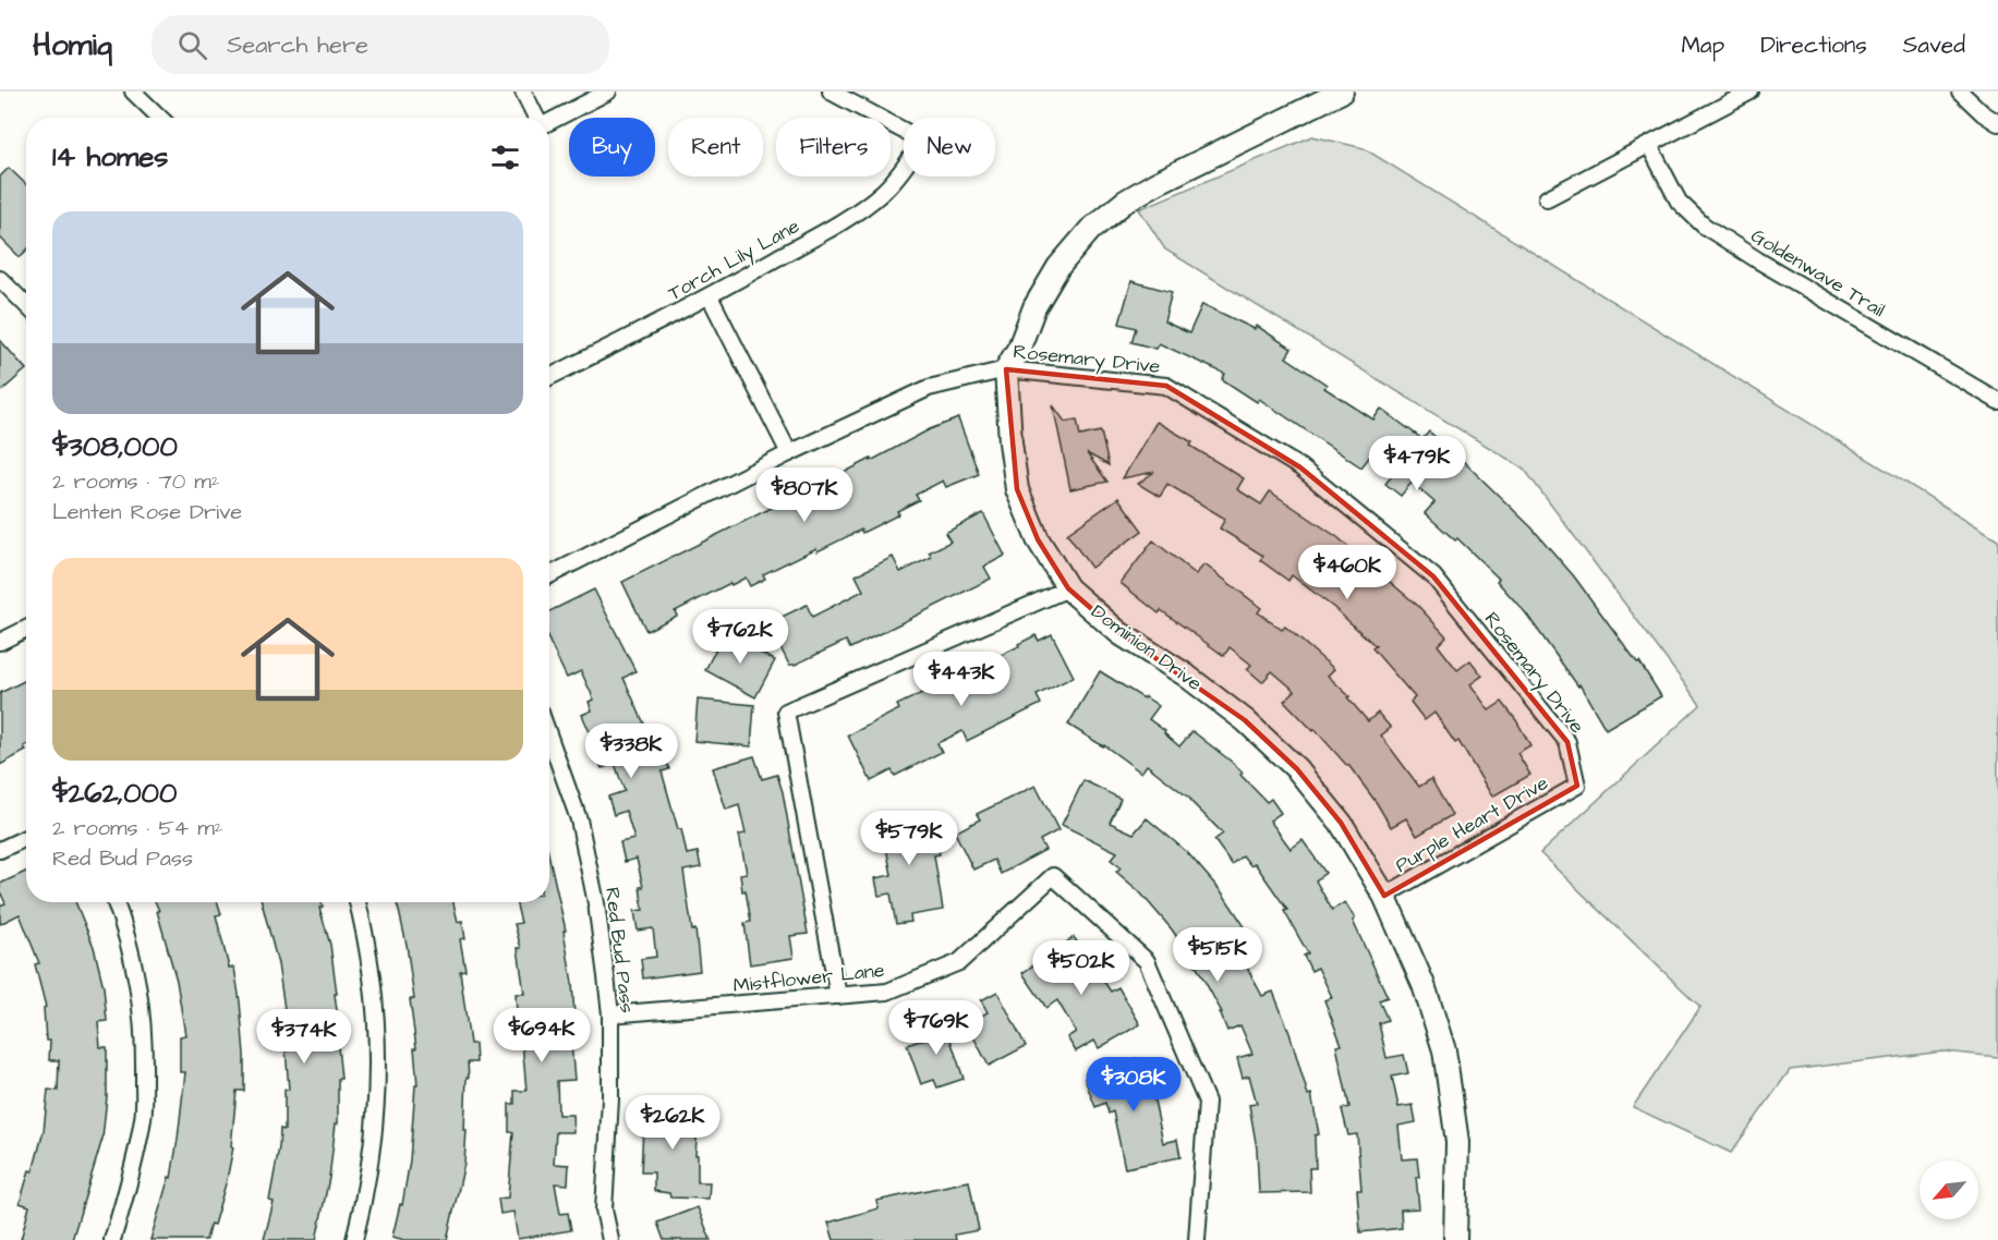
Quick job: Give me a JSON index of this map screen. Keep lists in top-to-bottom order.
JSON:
{
  "streets": {
    "street": [
      "Torch Lily Lane",
      "Goldenwave Trail",
      "Rosemary Drive",
      "Dominion Drive",
      "Purple Heart Drive",
      "Red Bud Pass",
      "Mistflower Lane"
    ]
  },
  "crossings": [
    ["Rosemary Drive", "Dominion Drive"],
    ["Rosemary Drive", "Purple Heart Drive"],
    ["Dominion Drive", "Purple Heart Drive"],
    ["Red Bud Pass", "Mistflower Lane"]
  ],
  "north": "bottom left",
  "page": {
    "header": "Homiq",
    "search": "Search here",
    "nav": ["Map", "Directions", "Saved"],
    "chip": [
      "Buy",
      "Rent",
      "Filters",
      "New"
    ],
    "heading": "14 homes",
    "list": [
      {
        "name": "$308,000",
        "note": "2 rooms · 70 m² · Lenten Rose Drive"
      },
      {
        "name": "$262,000",
        "note": "2 rooms · 54 m² · Red Bud Pass"
      }
    ],
    "price": [
      "$479K",
      "$807K",
      "$460K",
      "$762K",
      "$443K",
      "$338K",
      "$579K",
      "$515K",
      "$502K",
      "$769K",
      "$694K",
      "$374K",
      "$308K",
      "$262K"
    ]
  }
}
